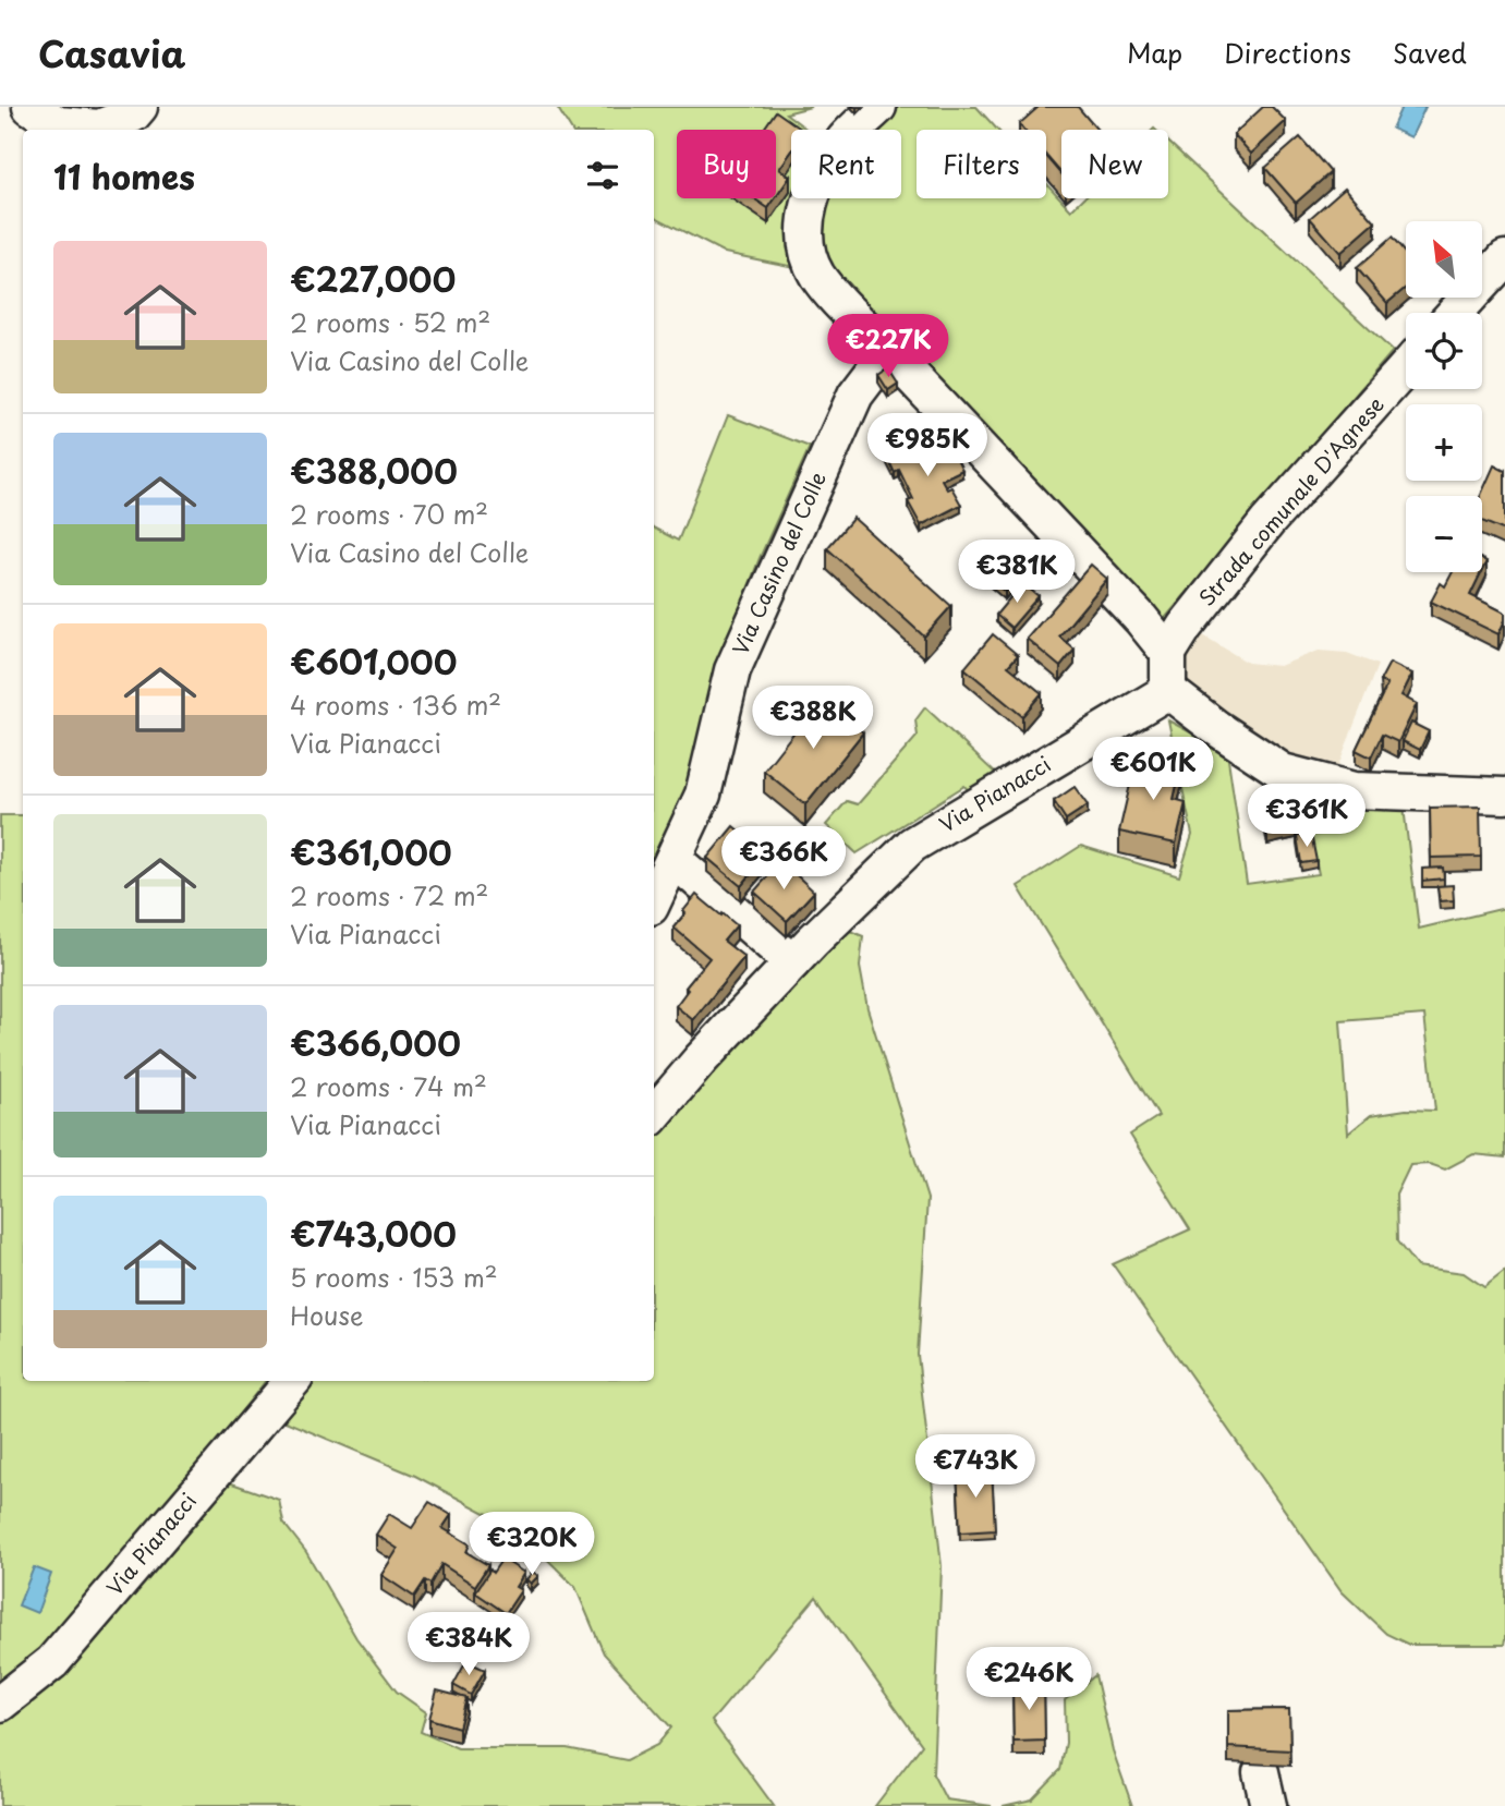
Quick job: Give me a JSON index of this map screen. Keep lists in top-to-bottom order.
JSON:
{
  "streets": {
    "street": ["Strada comunale D'Agnese", "Via Casino del Colle", "Via Pianacci"]
  },
  "north": "top left",
  "page": {
    "header": "Casavia",
    "nav": ["Map", "Directions", "Saved"],
    "chip": [
      "Buy",
      "Rent",
      "Filters",
      "New"
    ],
    "heading": "11 homes",
    "map_buttons": ["+", "−"],
    "list": [
      {
        "name": "€227,000",
        "note": "2 rooms · 52 m² · Via Casino del Colle"
      },
      {
        "name": "€388,000",
        "note": "2 rooms · 70 m² · Via Casino del Colle"
      },
      {
        "name": "€601,000",
        "note": "4 rooms · 136 m² · Via Pianacci"
      },
      {
        "name": "€361,000",
        "note": "2 rooms · 72 m² · Via Pianacci"
      },
      {
        "name": "€366,000",
        "note": "2 rooms · 74 m² · Via Pianacci"
      },
      {
        "name": "€743,000",
        "note": "5 rooms · 153 m² · House"
      }
    ],
    "price": [
      "€227K",
      "€985K",
      "€381K",
      "€388K",
      "€601K",
      "€361K",
      "€366K",
      "€743K",
      "€320K",
      "€384K",
      "€246K"
    ]
  }
}
